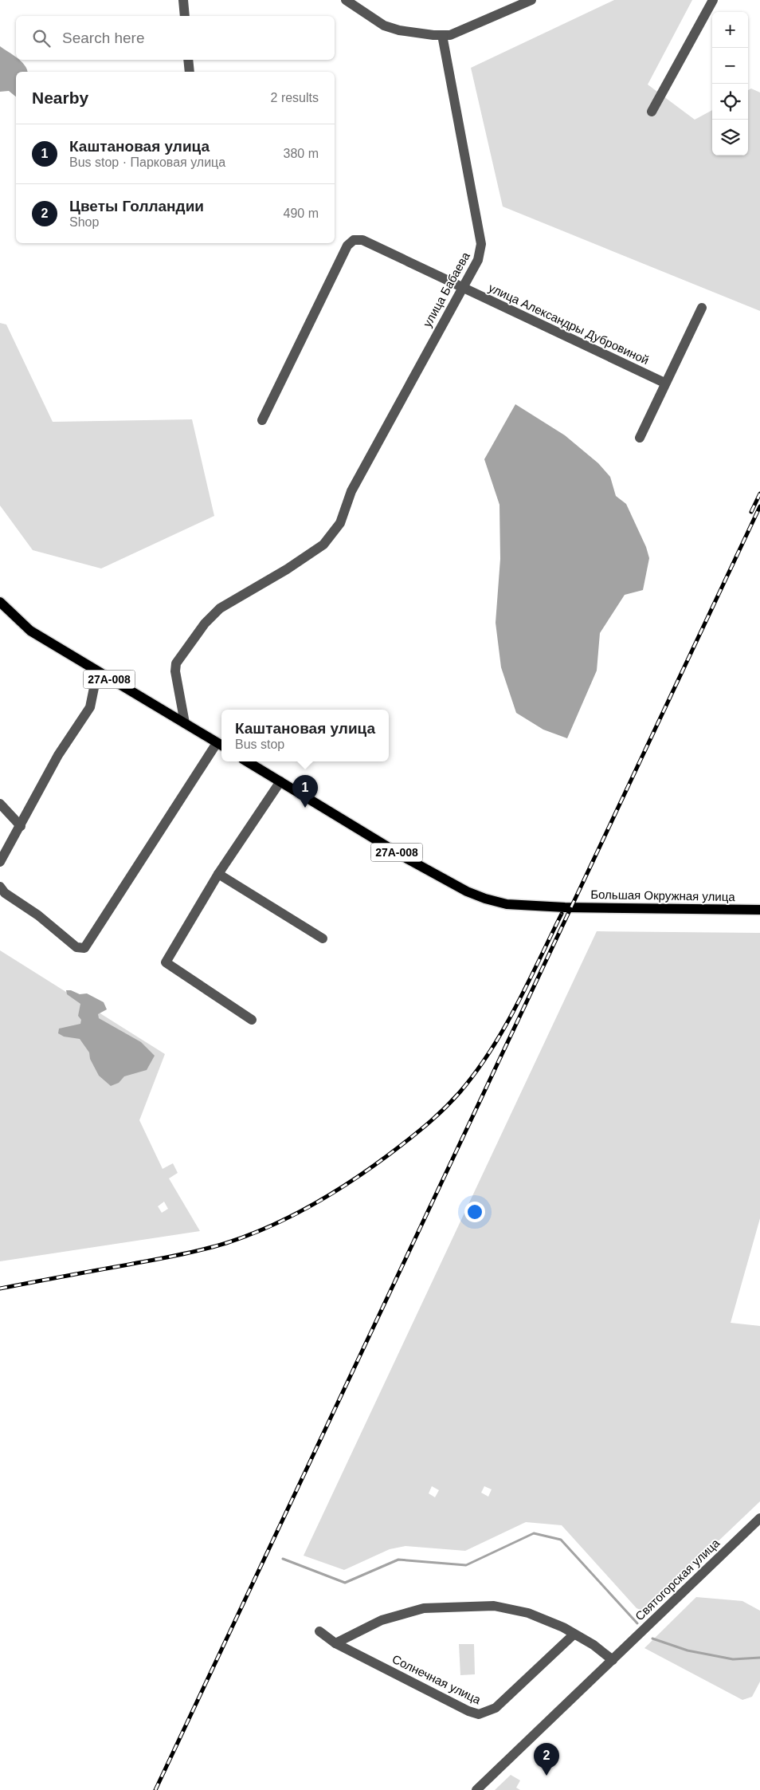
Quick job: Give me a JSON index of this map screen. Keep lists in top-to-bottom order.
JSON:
{
  "streets": {
    "main road": ["27А-008", "Большая Окружная улица"],
    "street": [
      "улица Бабаева",
      "улица Александры Дубровиной",
      "Святогорская улица",
      "Солнечная улица"
    ]
  },
  "crossings": [
    ["улица Бабаева", "улица Александры Дубровиной"],
    ["улица Бабаева", "27А-008"],
    ["27А-008", "Большая Окружная улица"]
  ],
  "page": {
    "map_buttons": ["+", "−"],
    "search": "Search here",
    "heading": ["Nearby", "2 results"],
    "list": [
      {
        "mark": "1",
        "name": "Каштановая улица",
        "note": "Bus stop · Парковая улица",
        "value": "380 m"
      },
      {
        "mark": "2",
        "name": "Цветы Голландии",
        "note": "Shop",
        "value": "490 m"
      }
    ],
    "popup": ["Каштановая улица", "Bus stop"],
    "pins": ["1", "2"]
  }
}
